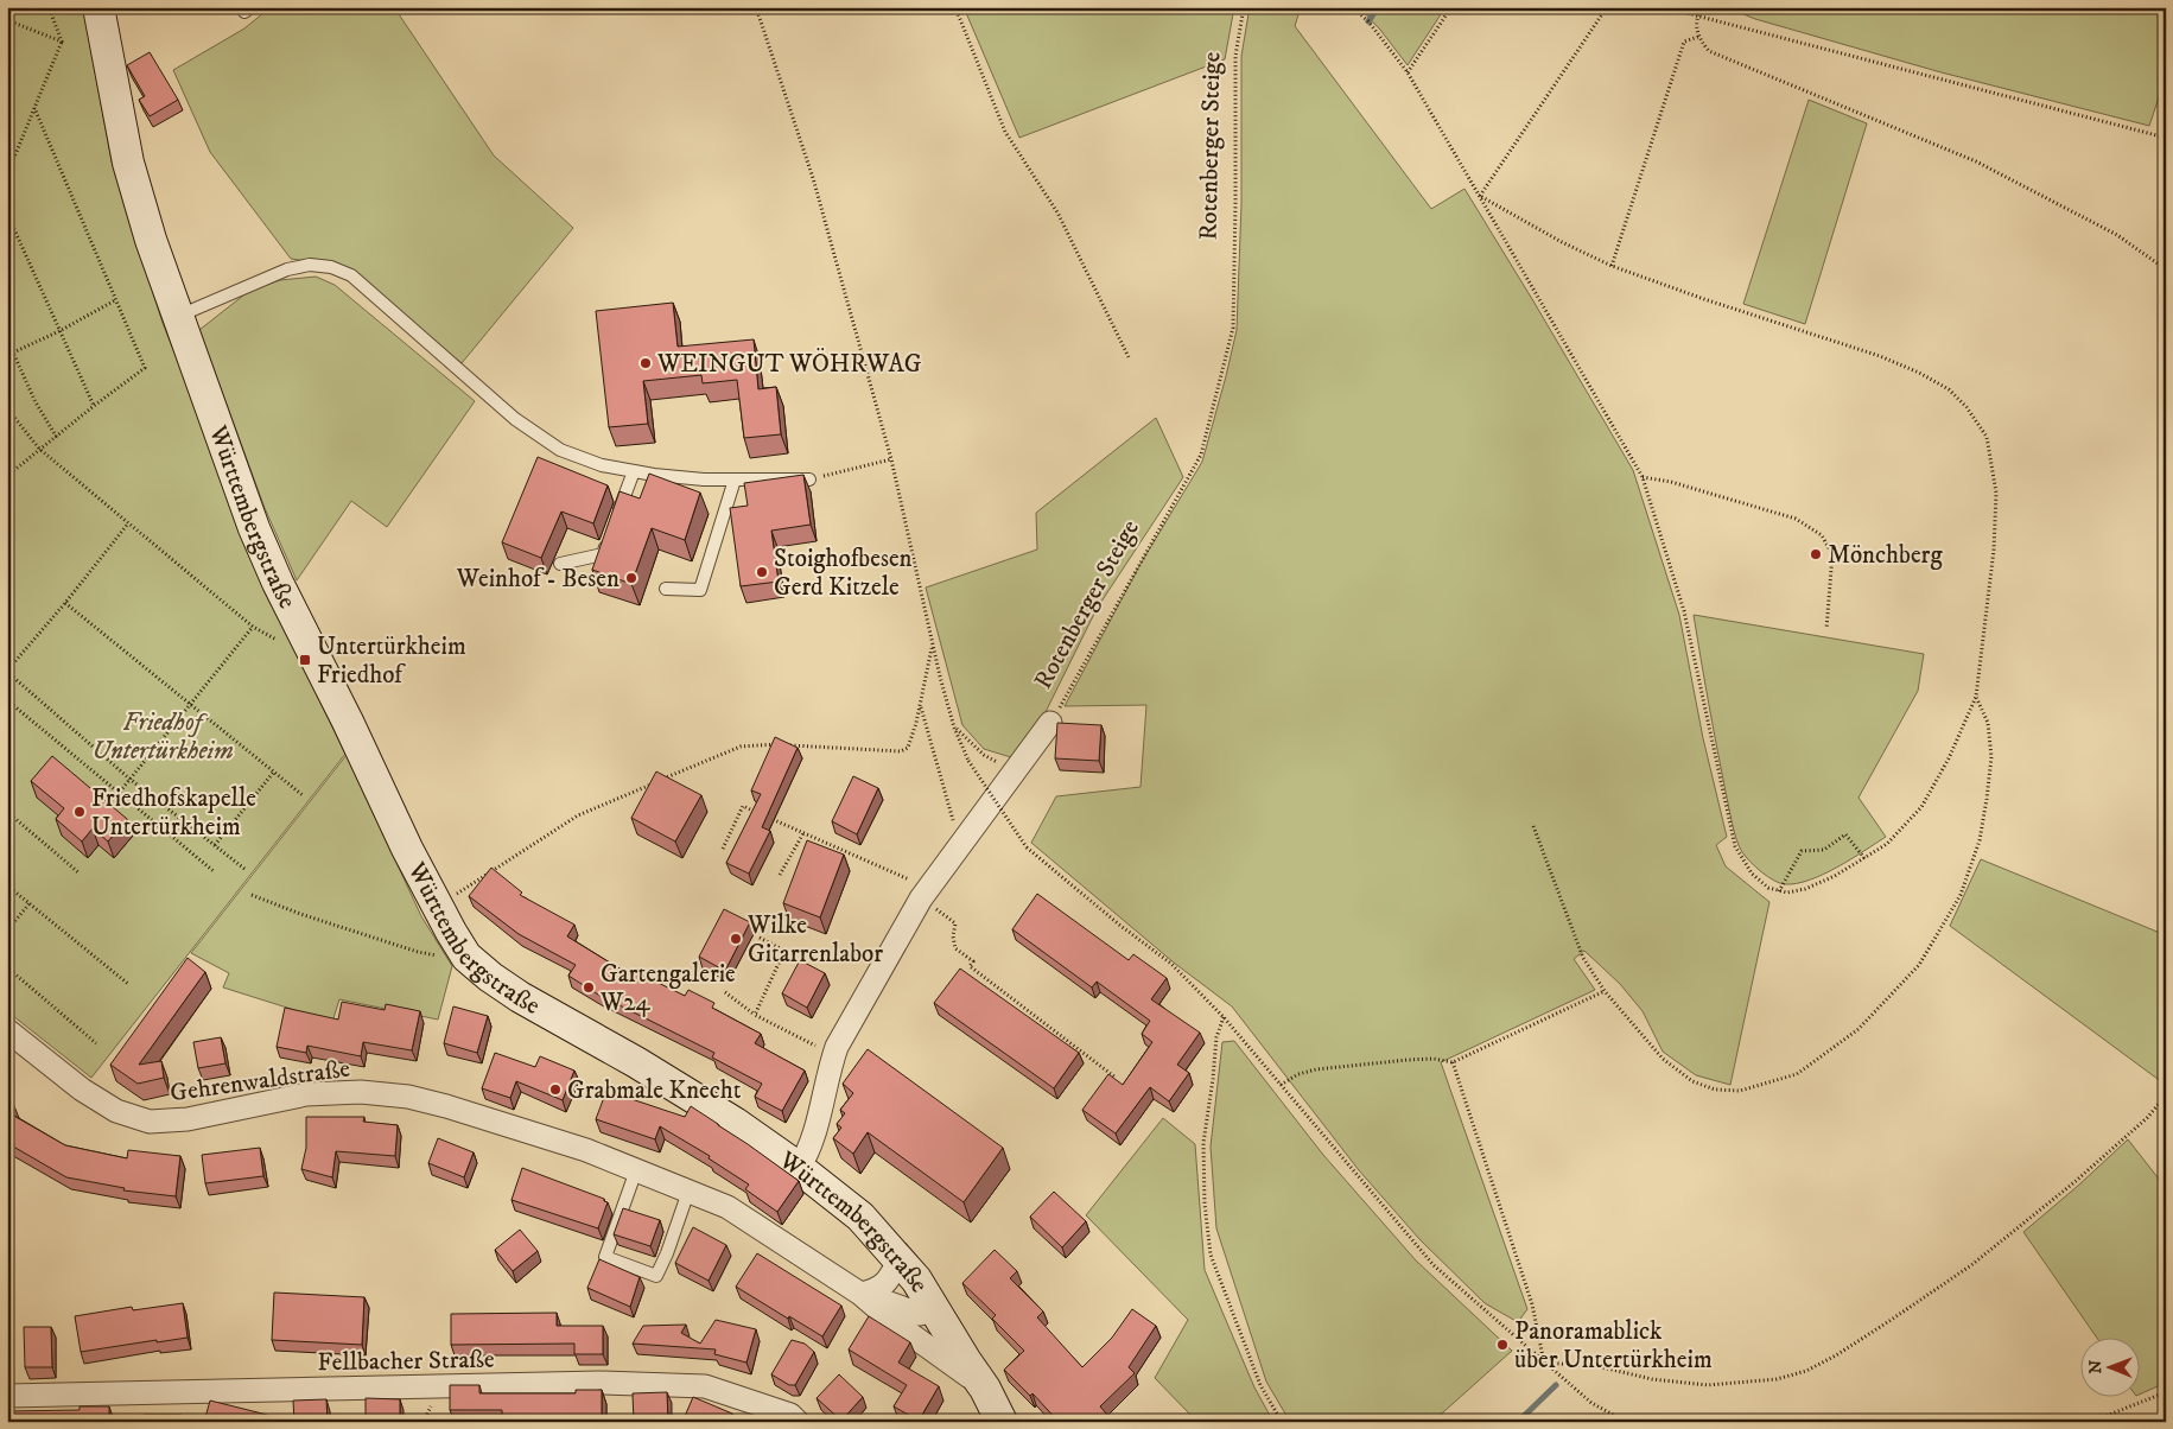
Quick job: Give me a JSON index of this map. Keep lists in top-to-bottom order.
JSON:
{
  "streets": {
    "street": [
      "Rotenberger Steige",
      "Württembergstraße",
      "Gehrenwaldstraße",
      "Fellbacher Straße"
    ]
  },
  "crossings": [
    ["Rotenberger Steige", "Württembergstraße"],
    ["Württembergstraße", "Gehrenwaldstraße"]
  ],
  "parks": ["Friedhof Untertürkheim"],
  "places": {
    "other": [
      "WEINGUT WÖHRWAG",
      "Mönchberg",
      "Stoighofbesen Gerd Kitzele",
      "Weinhof - Besen",
      "Friedhofskapelle Untertürkheim",
      "Wilke Gitarrenlabor",
      "Gartengalerie W24",
      "Grabmale Knecht",
      "Panoramablick über Untertürkheim"
    ],
    "transit": ["Untertürkheim Friedhof"]
  },
  "north": "left"
}
